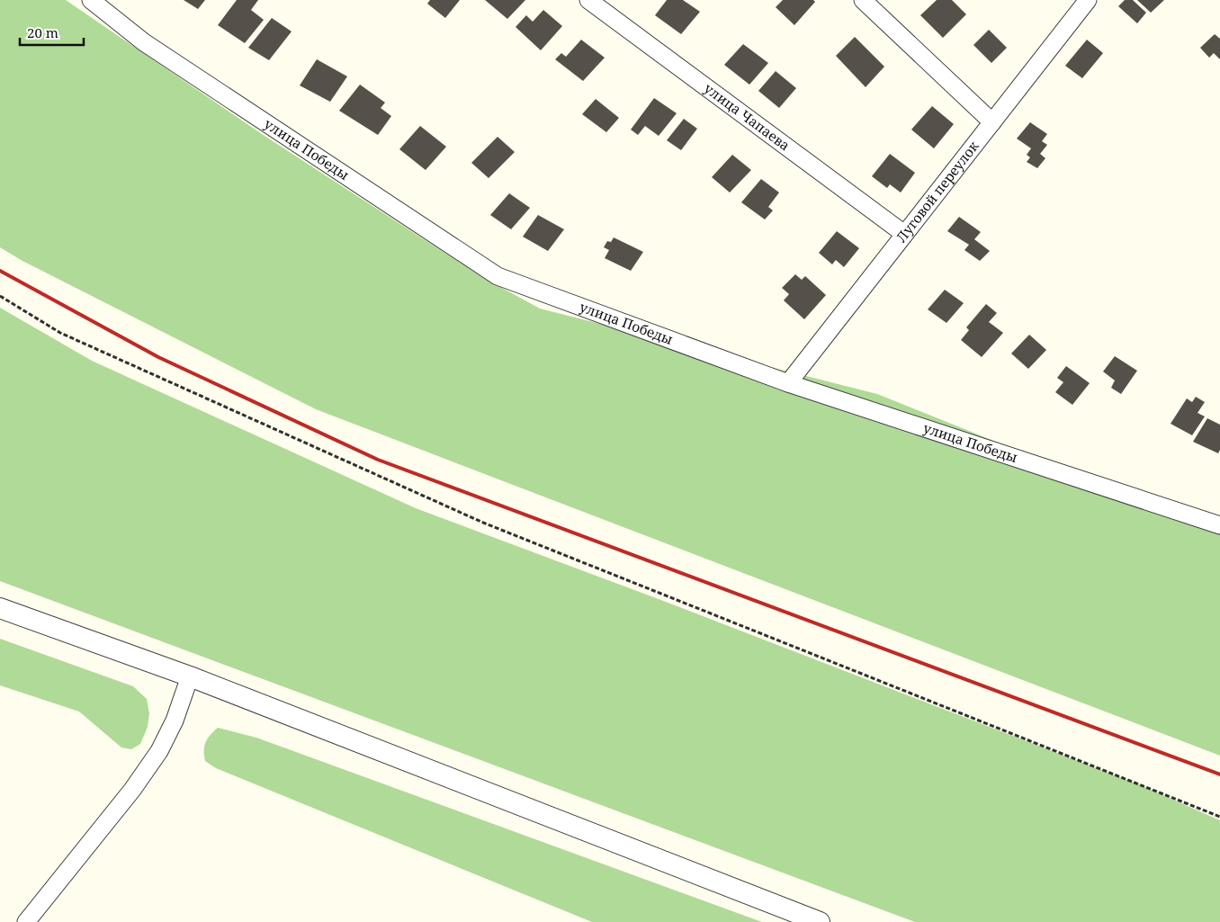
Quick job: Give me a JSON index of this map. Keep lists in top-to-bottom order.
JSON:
{
  "streets": {
    "street": ["улица Чапаева", "улица Победы", "Луговой переулок"]
  },
  "crossings": [
    ["улица Чапаева", "Луговой переулок"],
    ["улица Победы", "Луговой переулок"]
  ],
  "scale_bar": "20 m"
}
